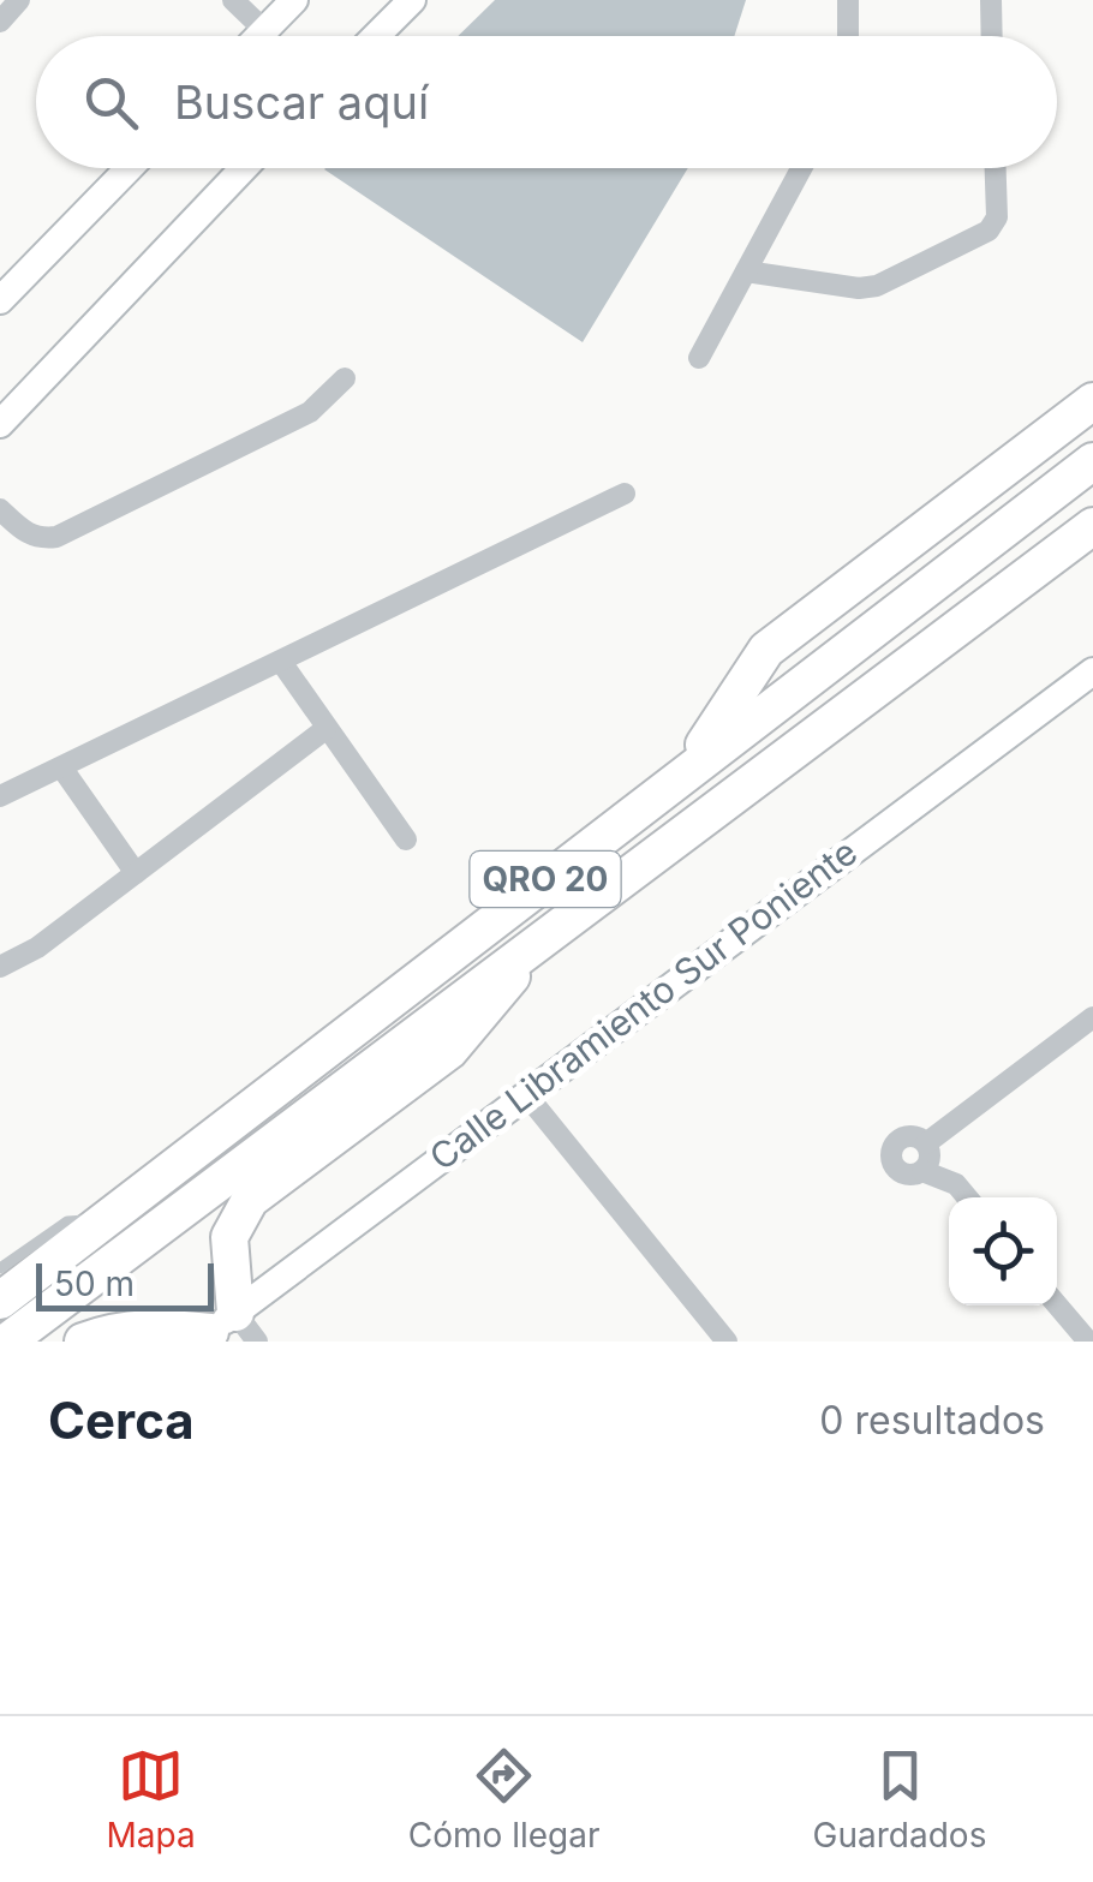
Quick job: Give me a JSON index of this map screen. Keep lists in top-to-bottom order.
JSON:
{
  "streets": {
    "highway": ["QRO 20"],
    "street": ["Calle Libramiento Sur Poniente"]
  },
  "scale_bar": "50 m",
  "page": {
    "search": "Buscar aquí",
    "scale": "50 m",
    "heading": ["Cerca", "0 resultados"],
    "nav": ["Mapa", "Cómo llegar", "Guardados"]
  }
}
